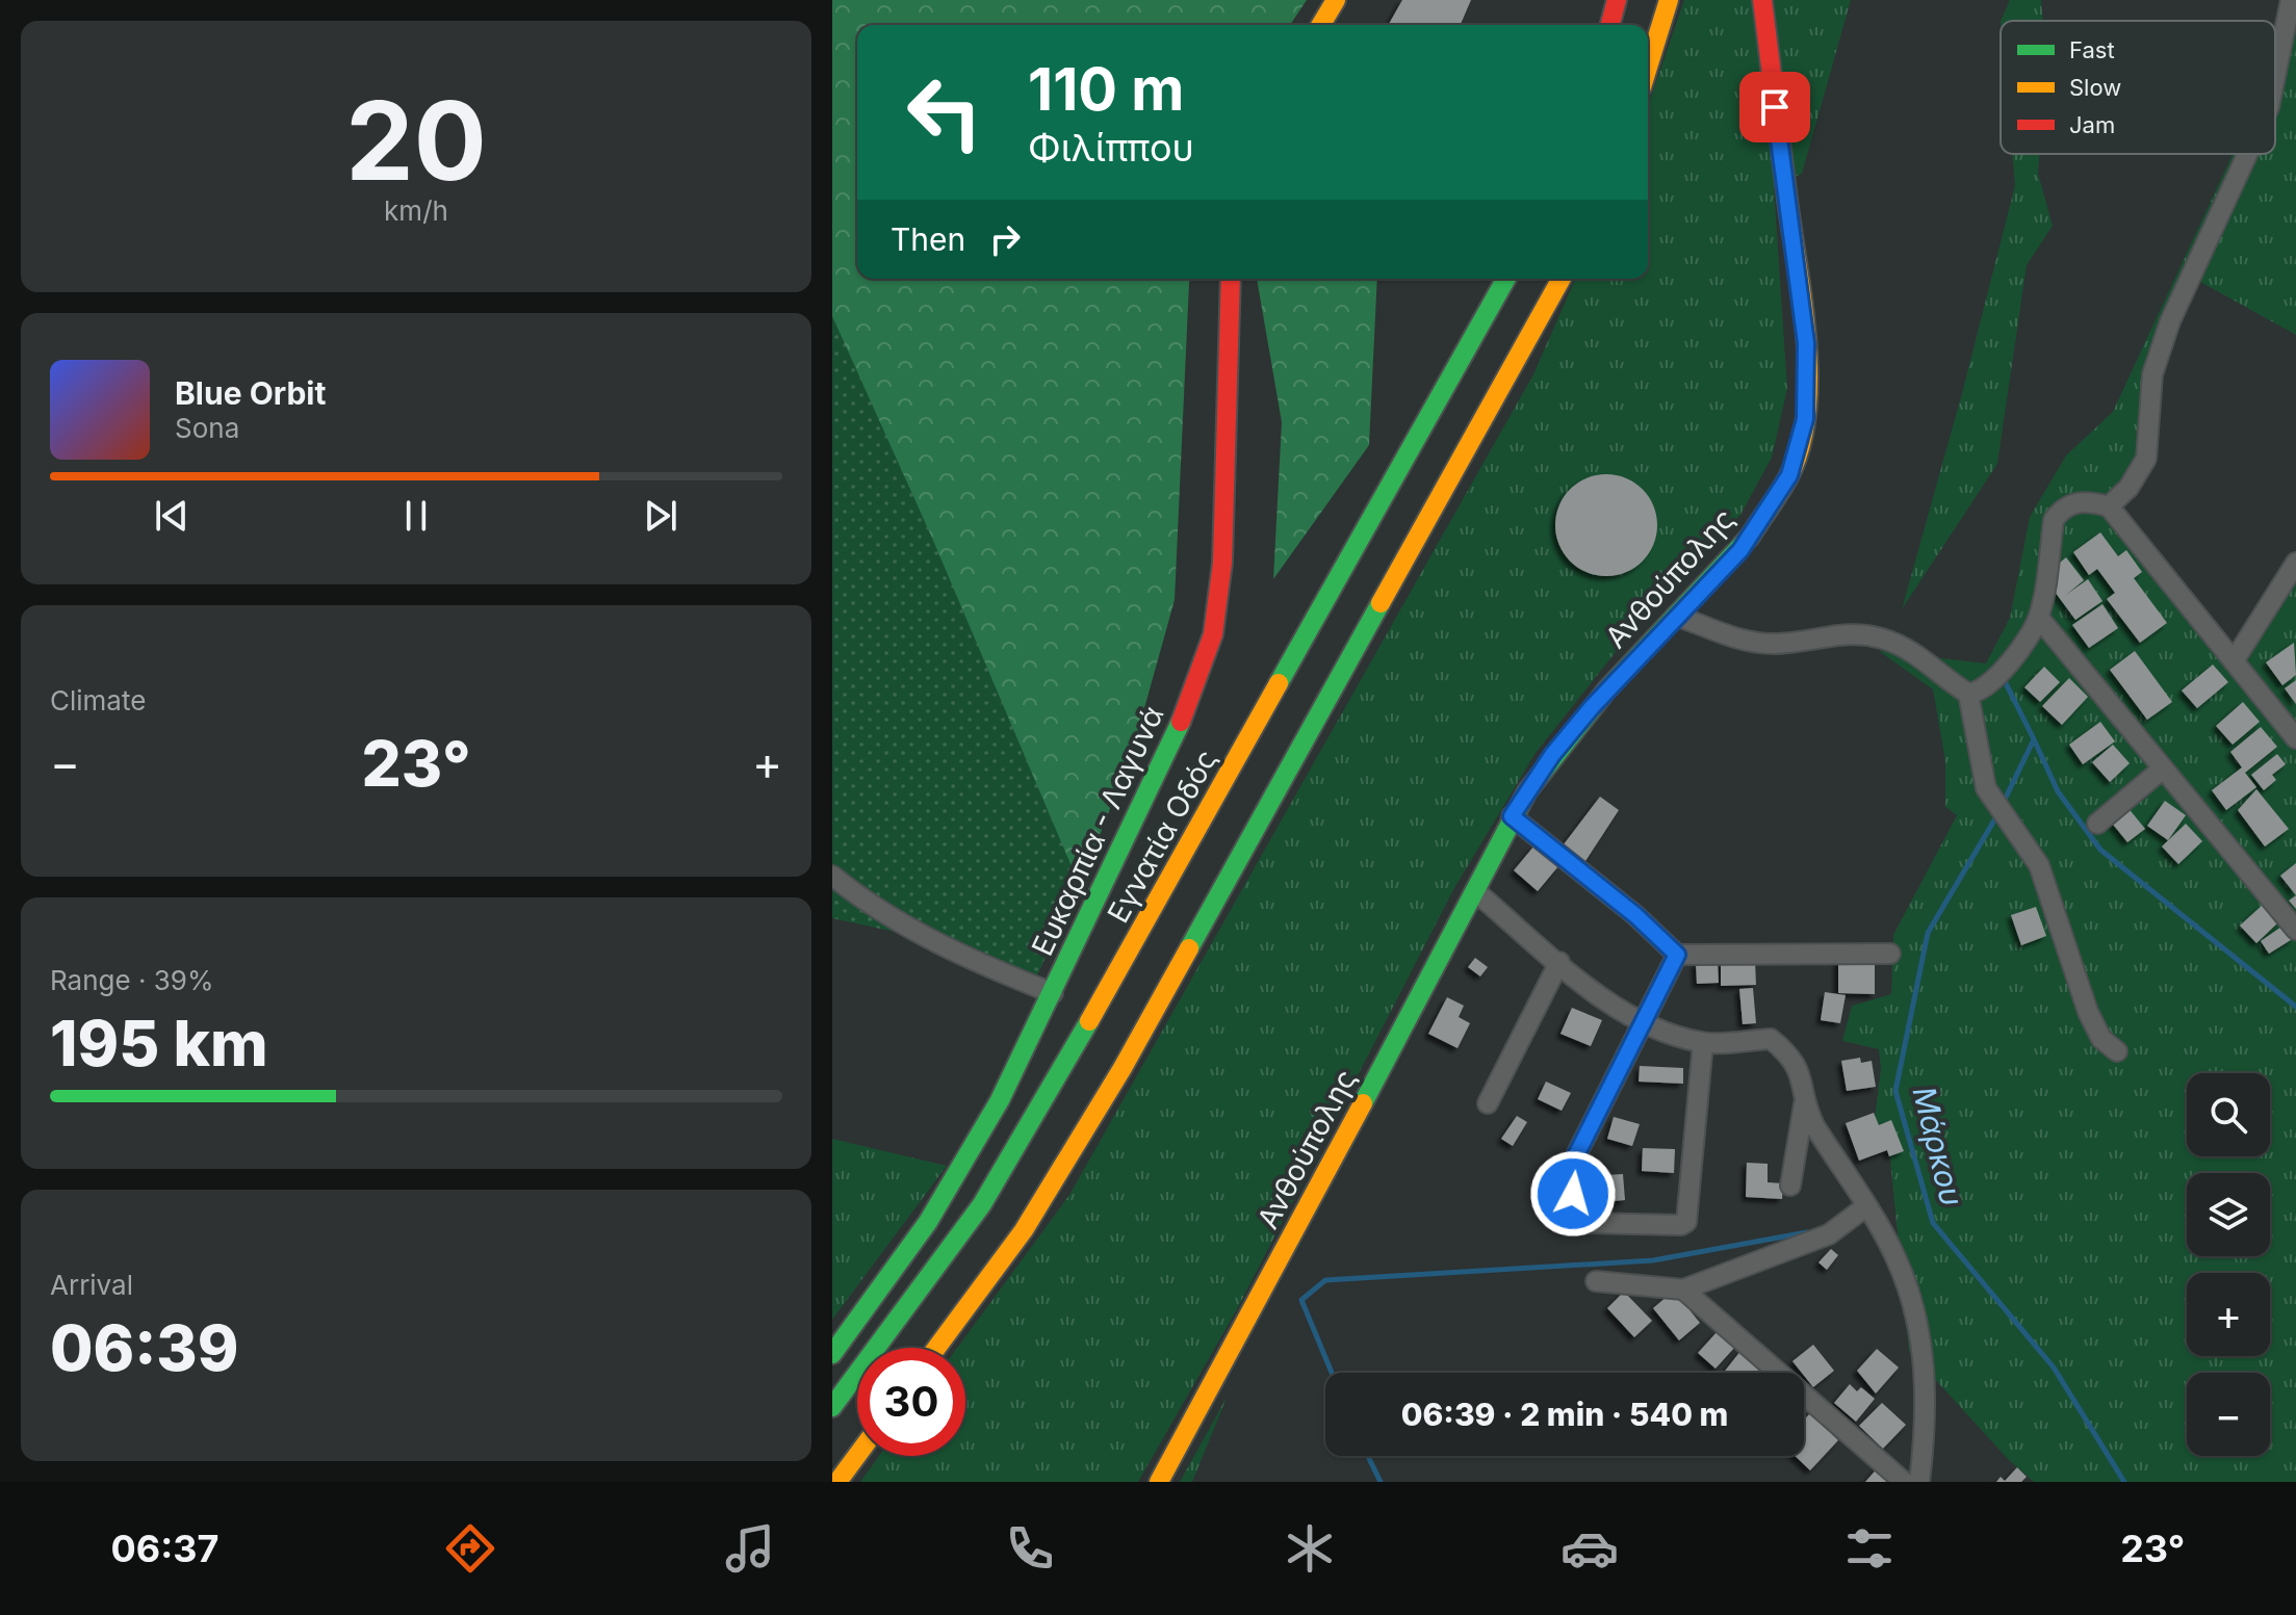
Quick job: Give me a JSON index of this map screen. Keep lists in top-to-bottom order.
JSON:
{
  "streets": {
    "main road": ["Ανθούπολης", "Ευκαρπία - Λαγυνά", "Εγνατία Οδός"]
  },
  "water": ["Μάρκου"],
  "legend": ["Fast", "Slow", "Jam"],
  "page": {
    "tile": [
      ["20", "km/h"],
      "Climate",
      ["Range · 39%", "195 km"],
      ["Arrival", "06:39"]
    ],
    "turn": ["110 m", "Φιλίππου"],
    "then": "Then",
    "song": ["Blue Orbit", "Sona"],
    "heat": ["−", "23°", "+"],
    "map_buttons": ["+", "−"],
    "limit": "30",
    "trip": "06:39 · 2 min · 540 m",
    "tabs": ["06:37", "23°"]
  }
}
